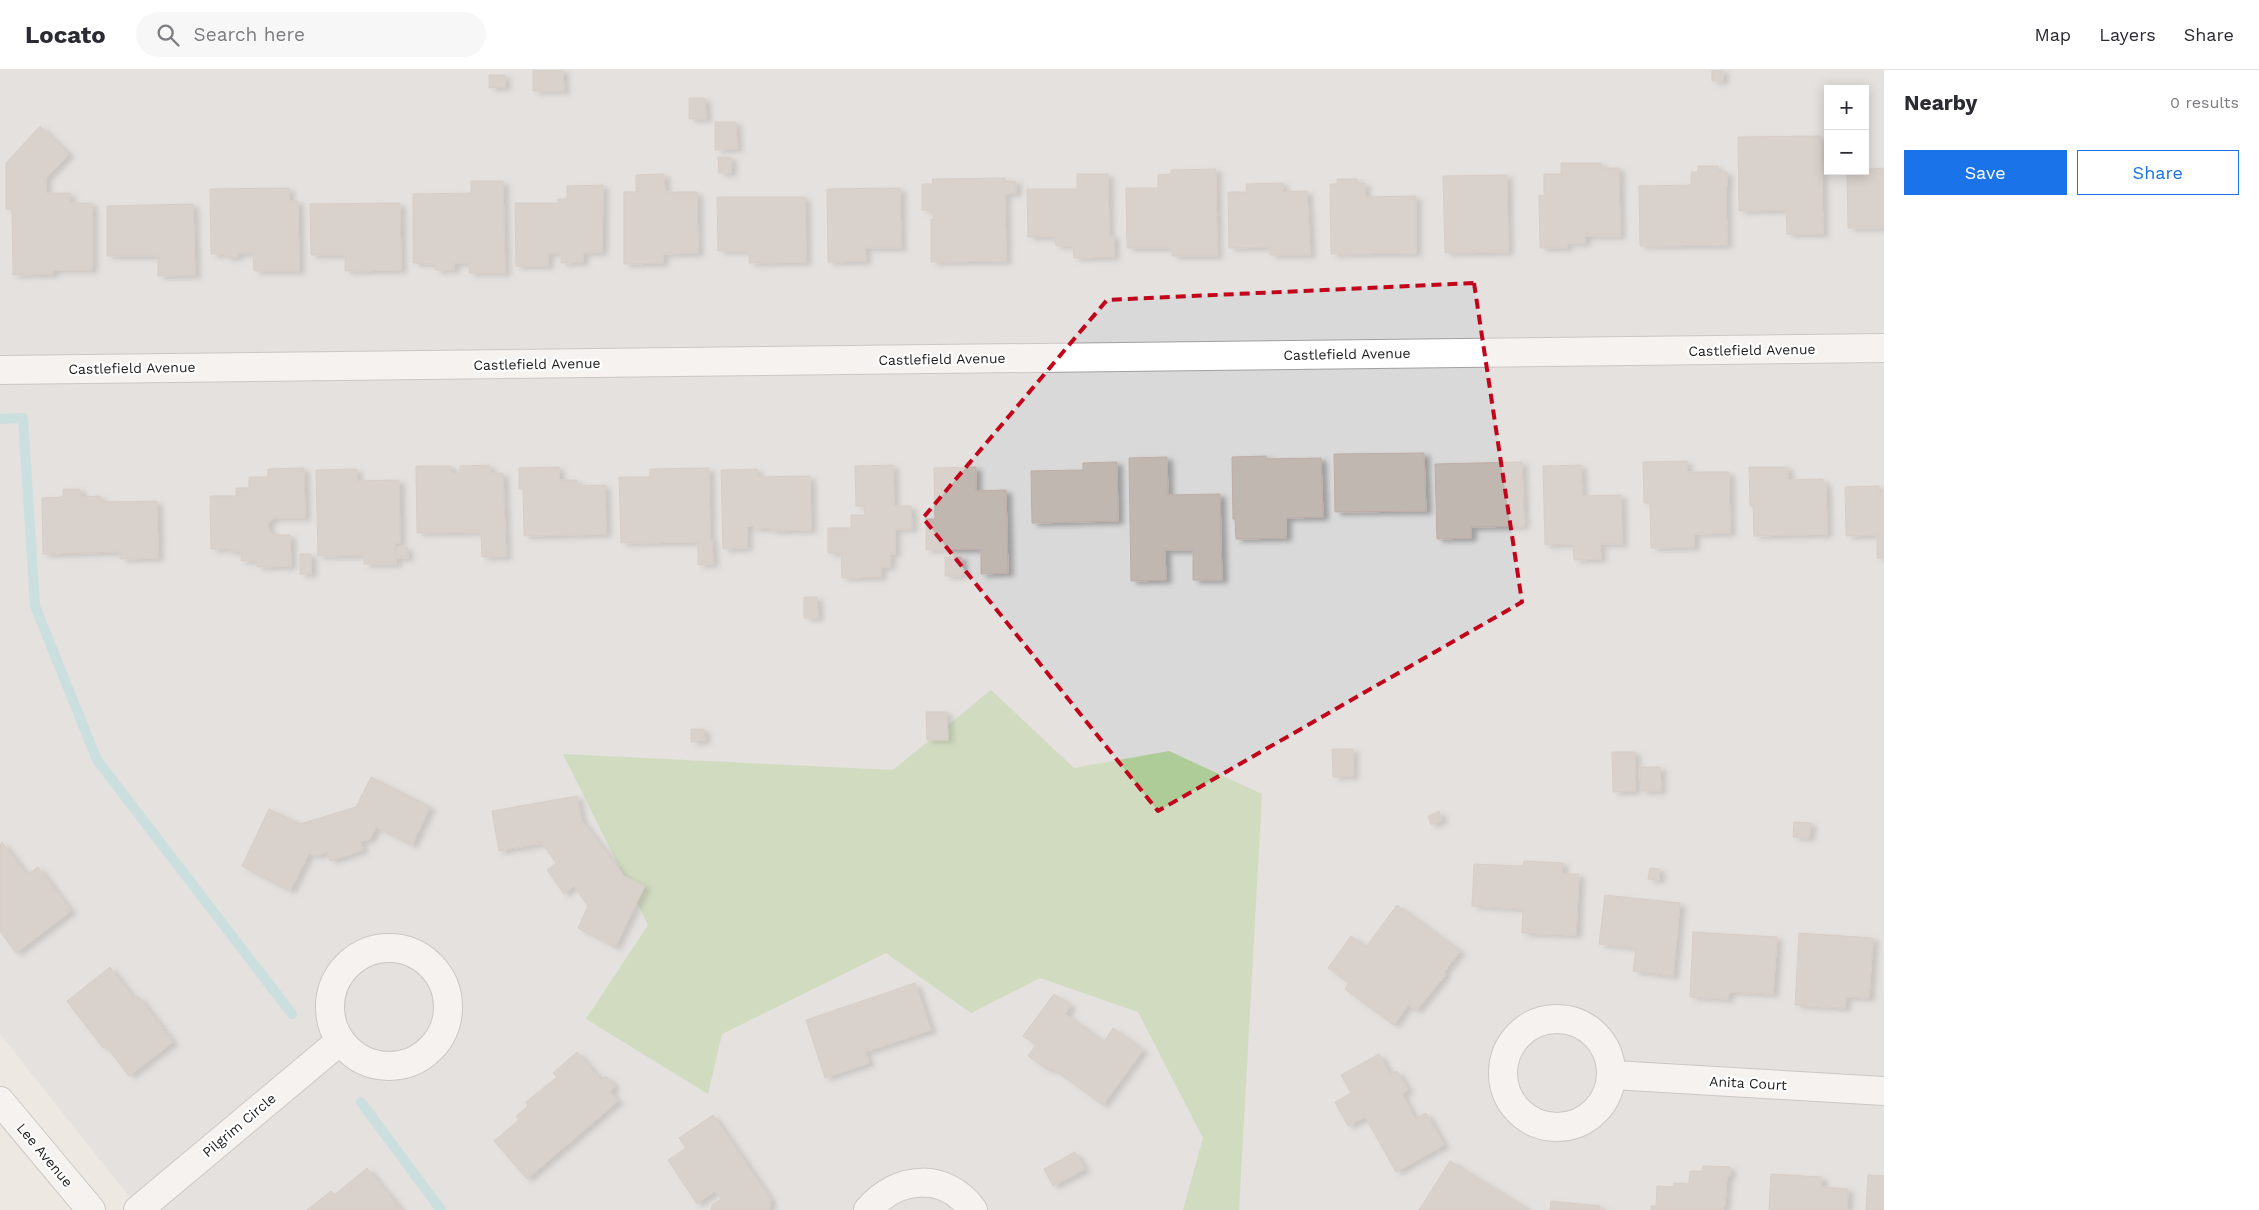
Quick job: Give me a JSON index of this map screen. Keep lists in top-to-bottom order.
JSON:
{
  "streets": {
    "street": [
      "Castlefield Avenue",
      "Anita Court",
      "Pilgrim Circle",
      "Lee Avenue"
    ]
  },
  "page": {
    "header": "Locato",
    "search": "Search here",
    "nav": ["Map", "Layers", "Share"],
    "heading": ["Nearby", "0 results"],
    "map_buttons": ["+", "−"],
    "buttons": ["Save", "Share"]
  }
}
